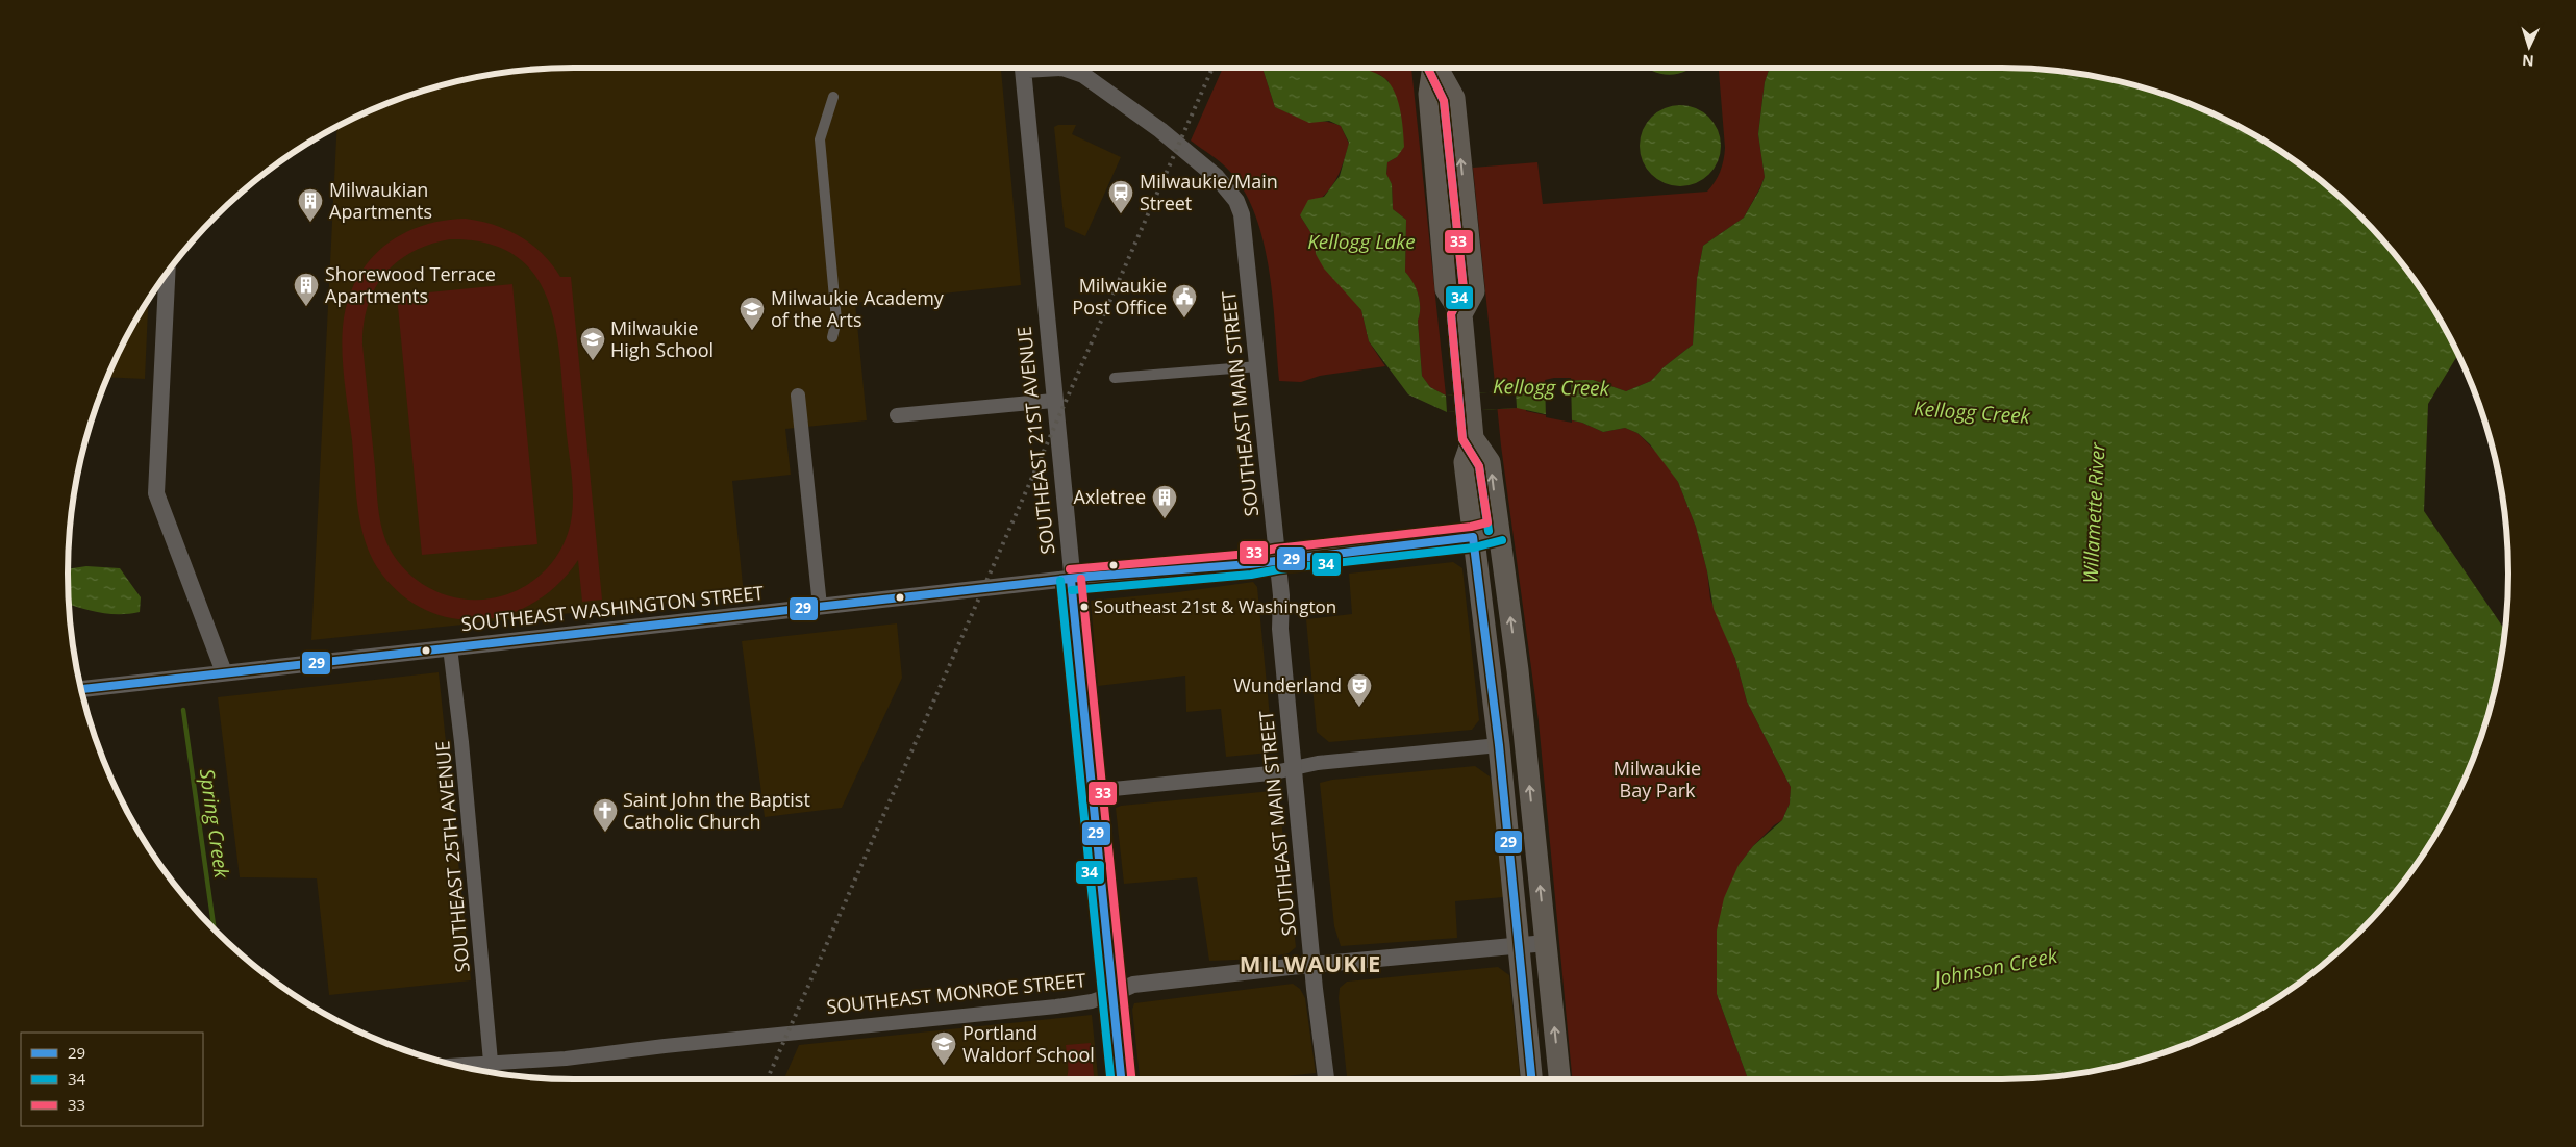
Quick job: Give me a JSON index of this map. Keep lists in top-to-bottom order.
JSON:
{
  "streets": {
    "street": [
      "SOUTHEAST MAIN STREET",
      "SOUTHEAST 21ST AVENUE",
      "SOUTHEAST WASHINGTON STREET",
      "SOUTHEAST 25TH AVENUE",
      "SOUTHEAST MONROE STREET"
    ]
  },
  "crossings": [
    ["SOUTHEAST MAIN STREET", "SOUTHEAST WASHINGTON STREET"],
    ["SOUTHEAST MAIN STREET", "SOUTHEAST MONROE STREET"],
    ["SOUTHEAST 21ST AVENUE", "SOUTHEAST WASHINGTON STREET"],
    ["SOUTHEAST 21ST AVENUE", "SOUTHEAST MONROE STREET"],
    ["SOUTHEAST WASHINGTON STREET", "SOUTHEAST 25TH AVENUE"],
    ["SOUTHEAST 25TH AVENUE", "SOUTHEAST MONROE STREET"]
  ],
  "districts": ["MILWAUKIE"],
  "water": [
    "Kellogg Lake",
    "Kellogg Creek",
    "Willamette River",
    "Spring Creek",
    "Johnson Creek"
  ],
  "parks": ["Milwaukie Bay Park"],
  "places": {
    "station": ["Milwaukie/Main Street"],
    "building": ["Milwaukian Apartments", "Shorewood Terrace Apartments", "Axletree"],
    "public building": ["Milwaukie Post Office"],
    "school or university": ["Milwaukie Academy of the Arts", "Milwaukie High School", "Portland Waldorf School"],
    "other": ["Southeast 21st & Washington"],
    "theatre": ["Wunderland"],
    "church": ["Saint John the Baptist Catholic Church"]
  },
  "lines": ["transit line 34", "transit line 33", "transit line 29"],
  "legend": ["29", "34", "33"],
  "north": "bottom"
}
